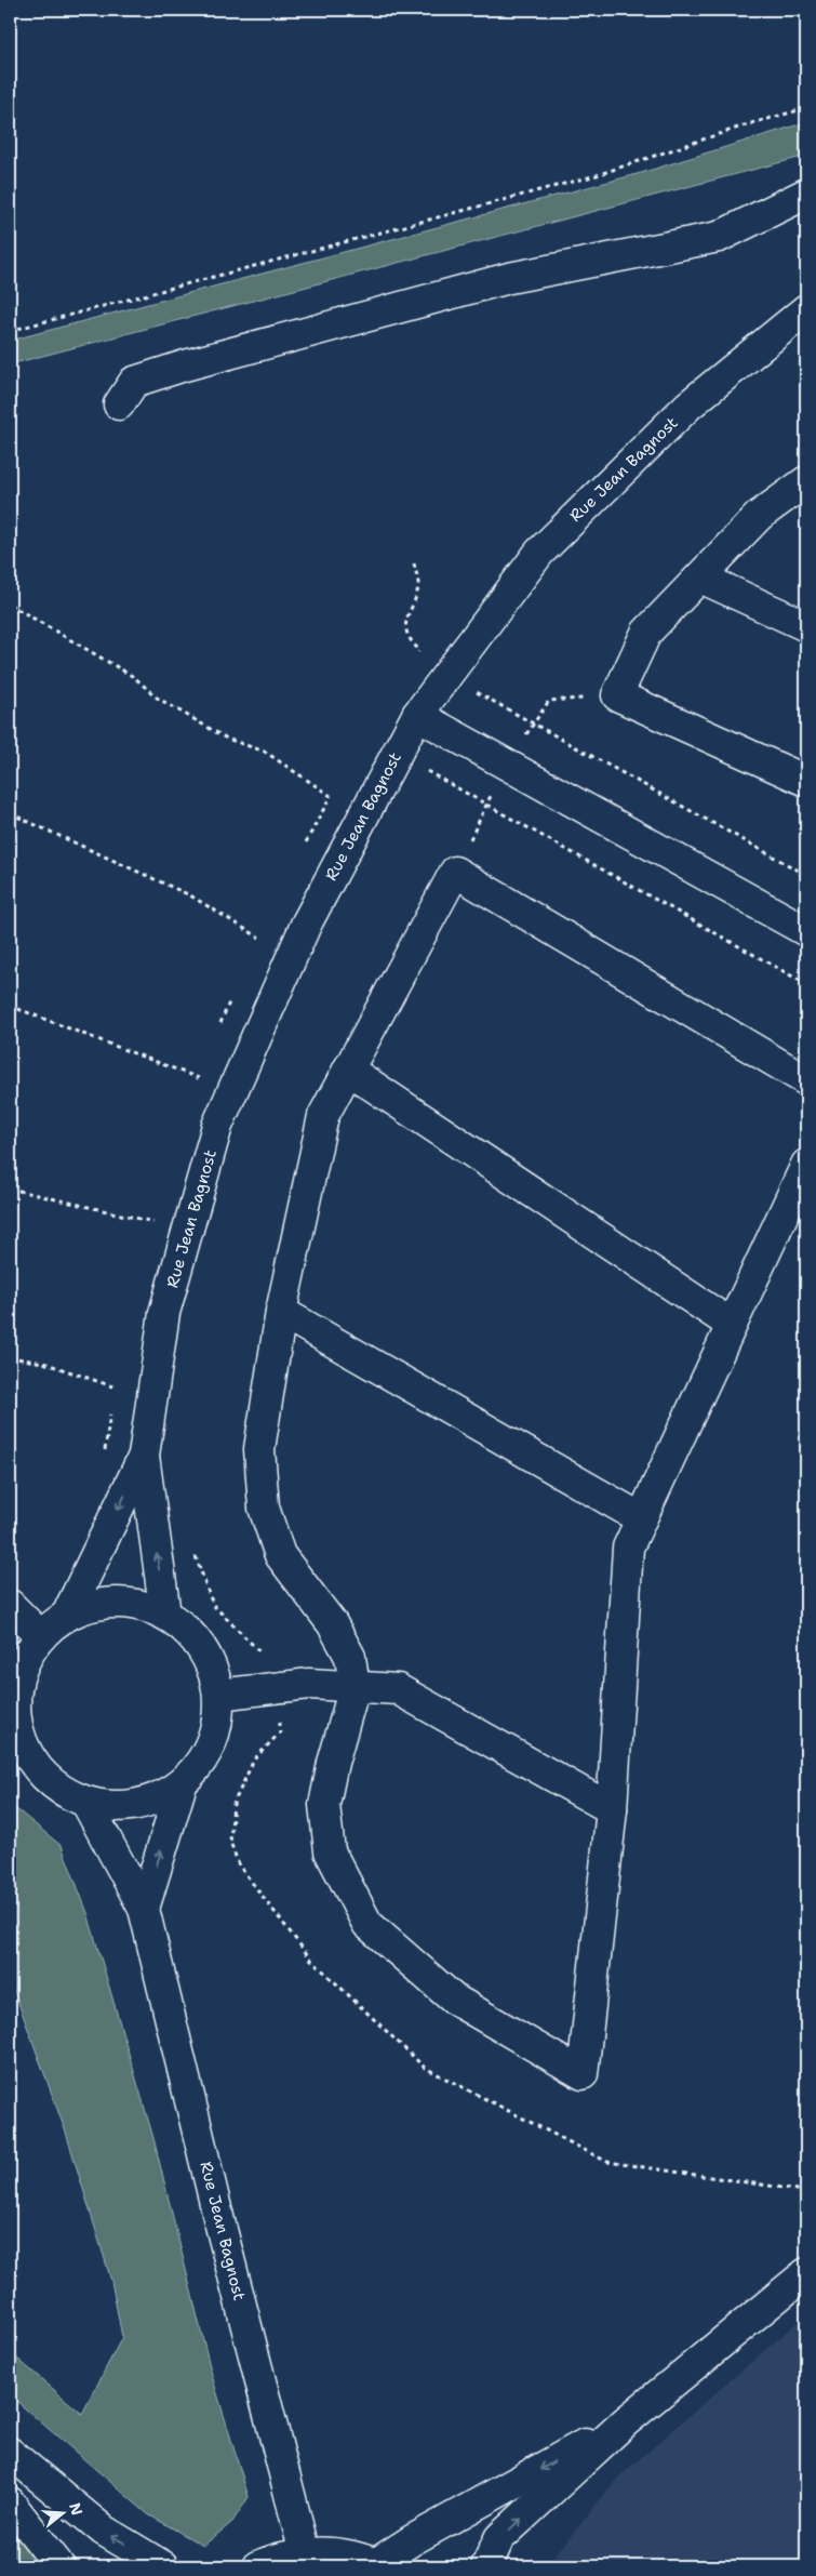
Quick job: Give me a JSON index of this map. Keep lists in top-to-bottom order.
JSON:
{
  "streets": {
    "street": ["Rue Jean Bagnost"]
  },
  "north": "right"
}
